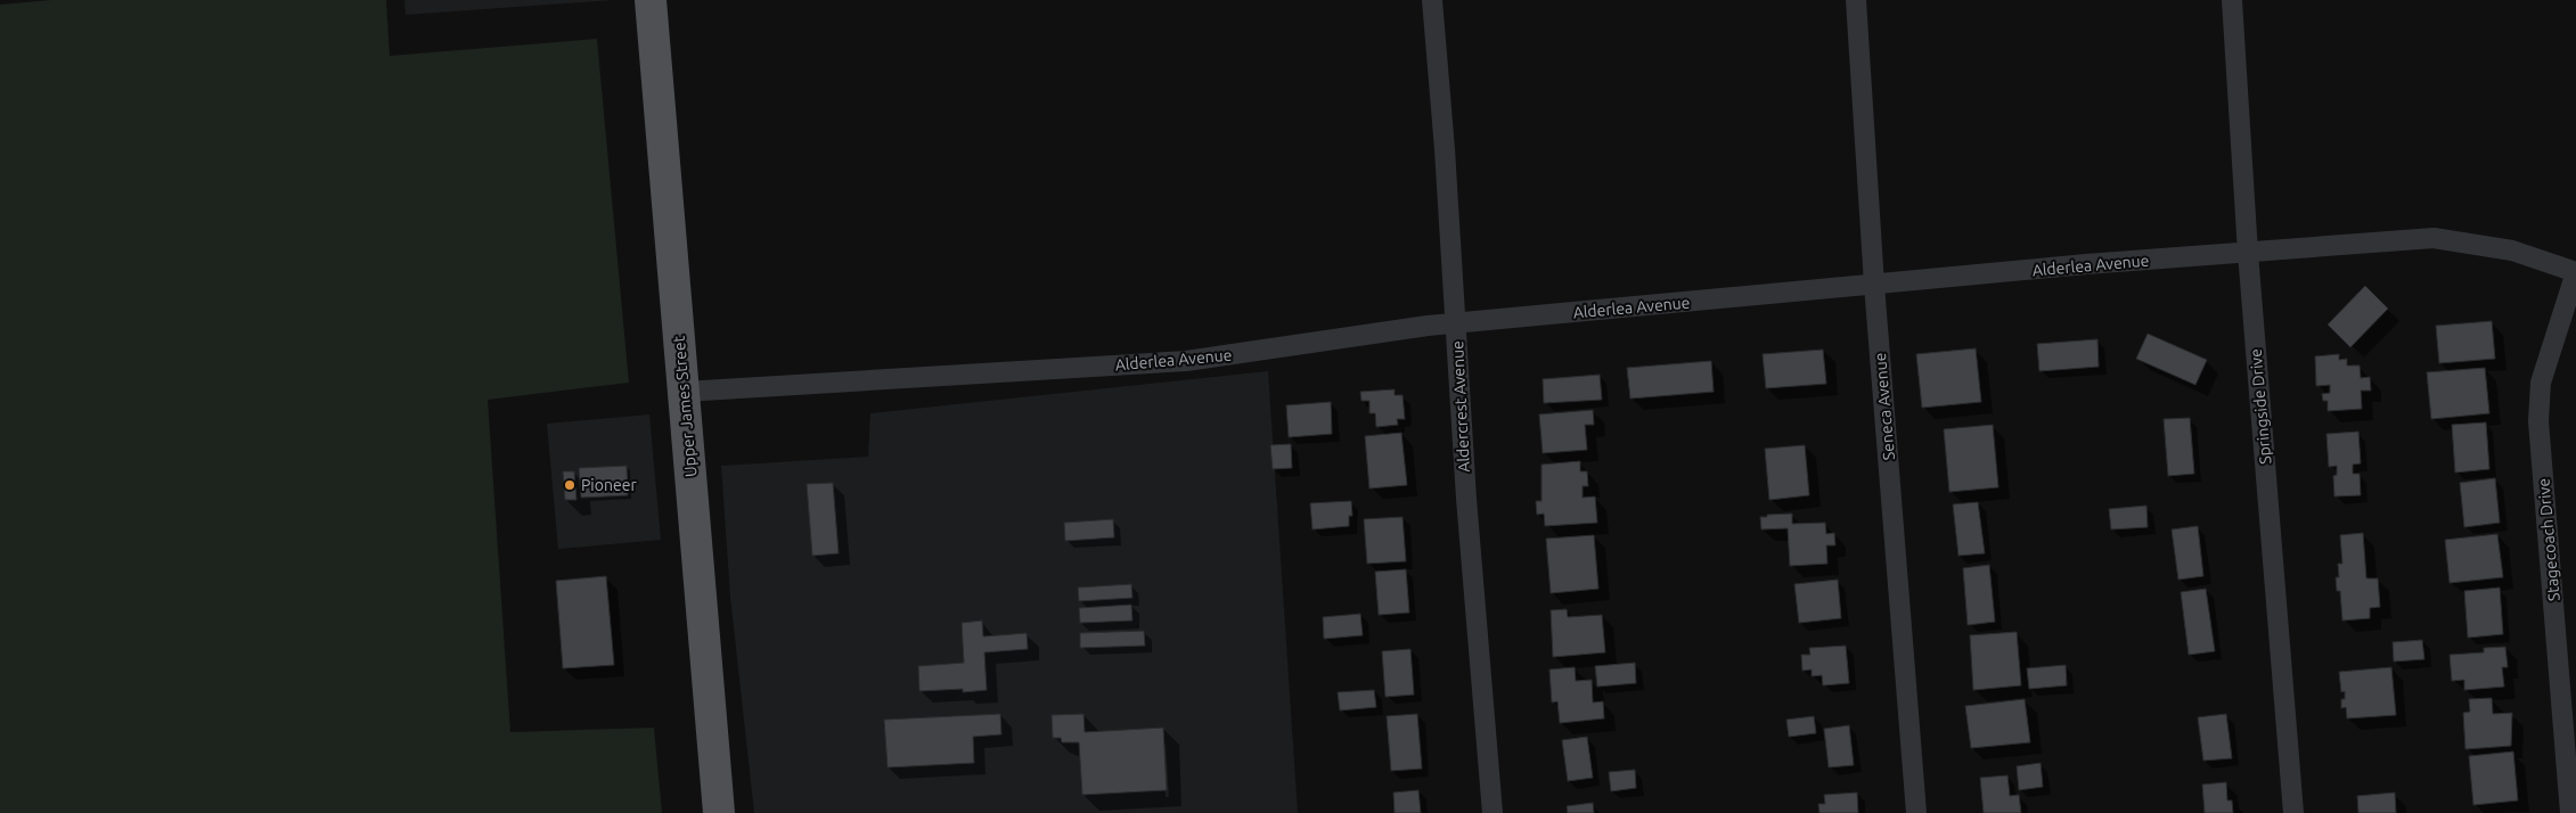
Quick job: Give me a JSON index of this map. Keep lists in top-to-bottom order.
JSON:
{
  "streets": {
    "main road": ["Upper James Street"],
    "street": [
      "Alderlea Avenue",
      "Aldercrest Avenue",
      "Seneca Avenue",
      "Springside Drive",
      "Stagecoach Drive"
    ]
  },
  "crossings": [
    ["Alderlea Avenue", "Upper James Street"],
    ["Alderlea Avenue", "Aldercrest Avenue"],
    ["Alderlea Avenue", "Seneca Avenue"],
    ["Alderlea Avenue", "Springside Drive"],
    ["Alderlea Avenue", "Stagecoach Drive"]
  ],
  "places": ["Pioneer"]
}
